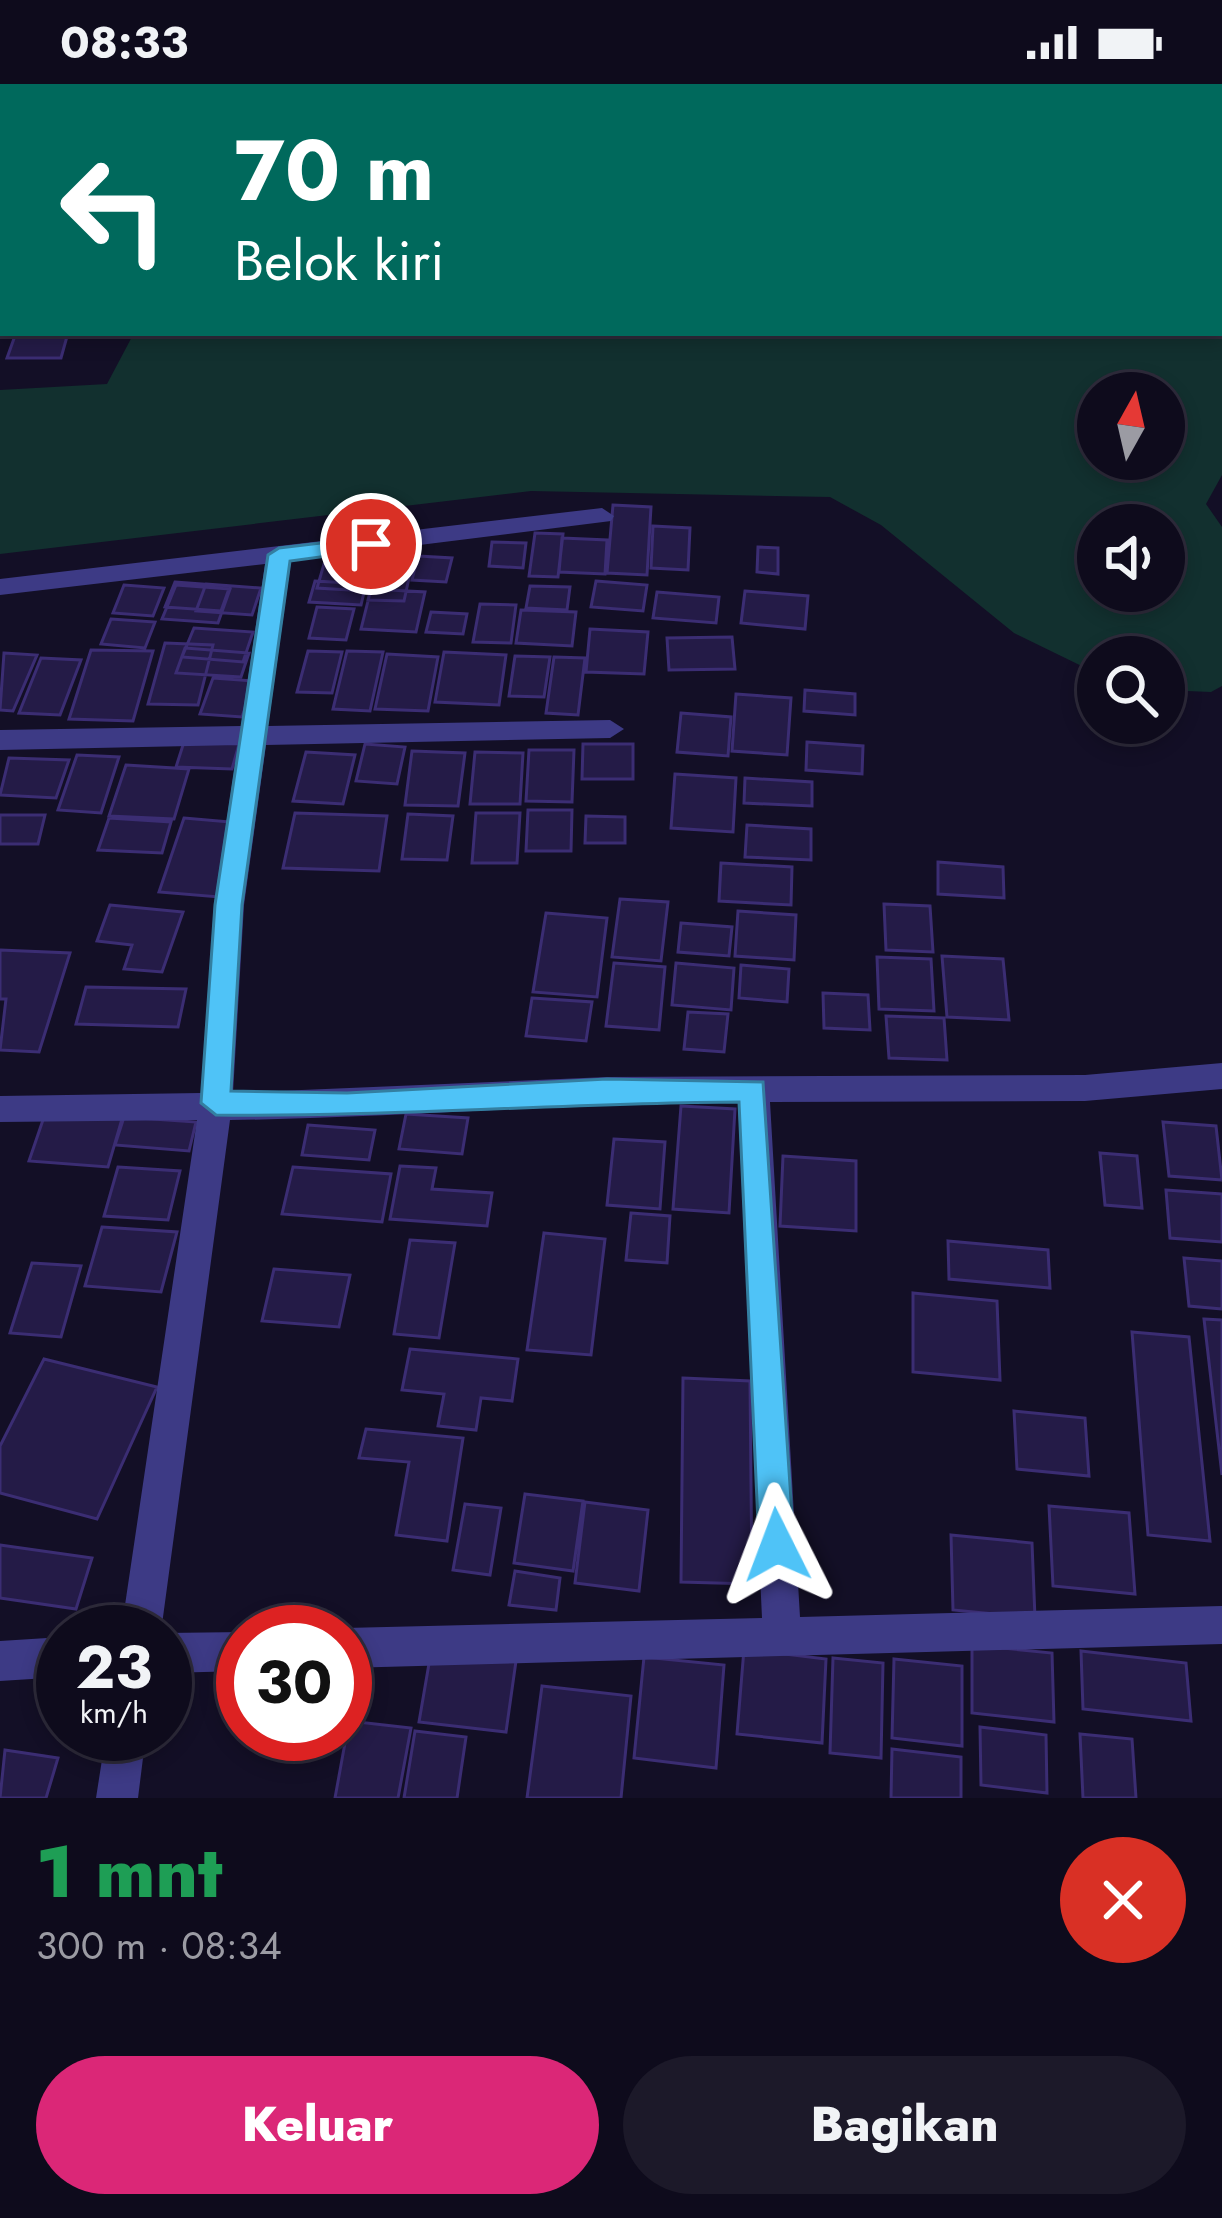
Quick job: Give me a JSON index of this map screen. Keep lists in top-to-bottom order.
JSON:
{
  "north": "top",
  "page": {
    "status": "08:33",
    "turn": ["70 m", "Belok kiri"],
    "speed": "23 km/h",
    "limit": "30",
    "heading": ["1 mnt", "300 m · 08:34"],
    "buttons": ["Keluar", "Bagikan"]
  }
}
